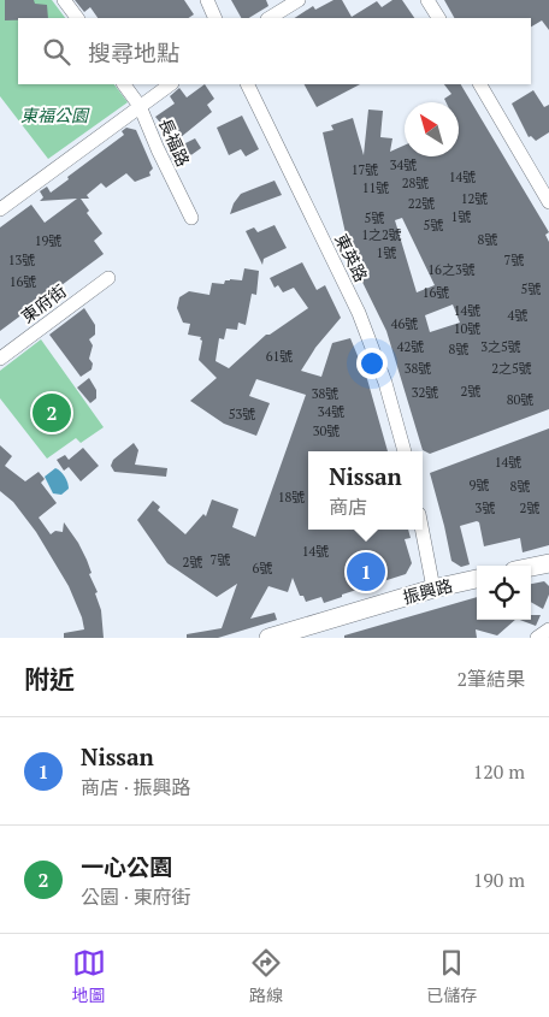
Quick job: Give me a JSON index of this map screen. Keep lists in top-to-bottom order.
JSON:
{
  "streets": {
    "main road": ["振興路"],
    "street": ["長福路", "東英路", "東府街"]
  },
  "parks": ["東福公園"],
  "house_numbers": [
    "34號",
    "17號",
    "14號",
    "28號",
    "11號",
    "12號",
    "22號",
    "1號",
    "5號",
    "5號",
    "1之2號",
    "8號",
    "19號",
    "1號",
    "13號",
    "7號",
    "16之3號",
    "16號",
    "5號",
    "16號",
    "14號",
    "4號",
    "46號",
    "10號",
    "42號",
    "3之5號",
    "8號",
    "61號",
    "38號",
    "2之5號",
    "2號",
    "32號",
    "38號",
    "80號",
    "34號",
    "53號",
    "30號",
    "14號",
    "9號",
    "8號",
    "18號",
    "3號",
    "2號",
    "14號",
    "7號",
    "2號",
    "6號"
  ],
  "north": "top left",
  "page": {
    "search": "搜尋地點",
    "pins": ["2", "1"],
    "popup": ["Nissan", "商店"],
    "heading": ["附近", "2筆結果"],
    "list": [
      {
        "mark": "1",
        "name": "Nissan",
        "note": "商店 · 振興路",
        "value": "120 m"
      },
      {
        "mark": "2",
        "name": "一心公園",
        "note": "公園 · 東府街",
        "value": "190 m"
      }
    ],
    "nav": ["地圖", "路線", "已儲存"]
  }
}
